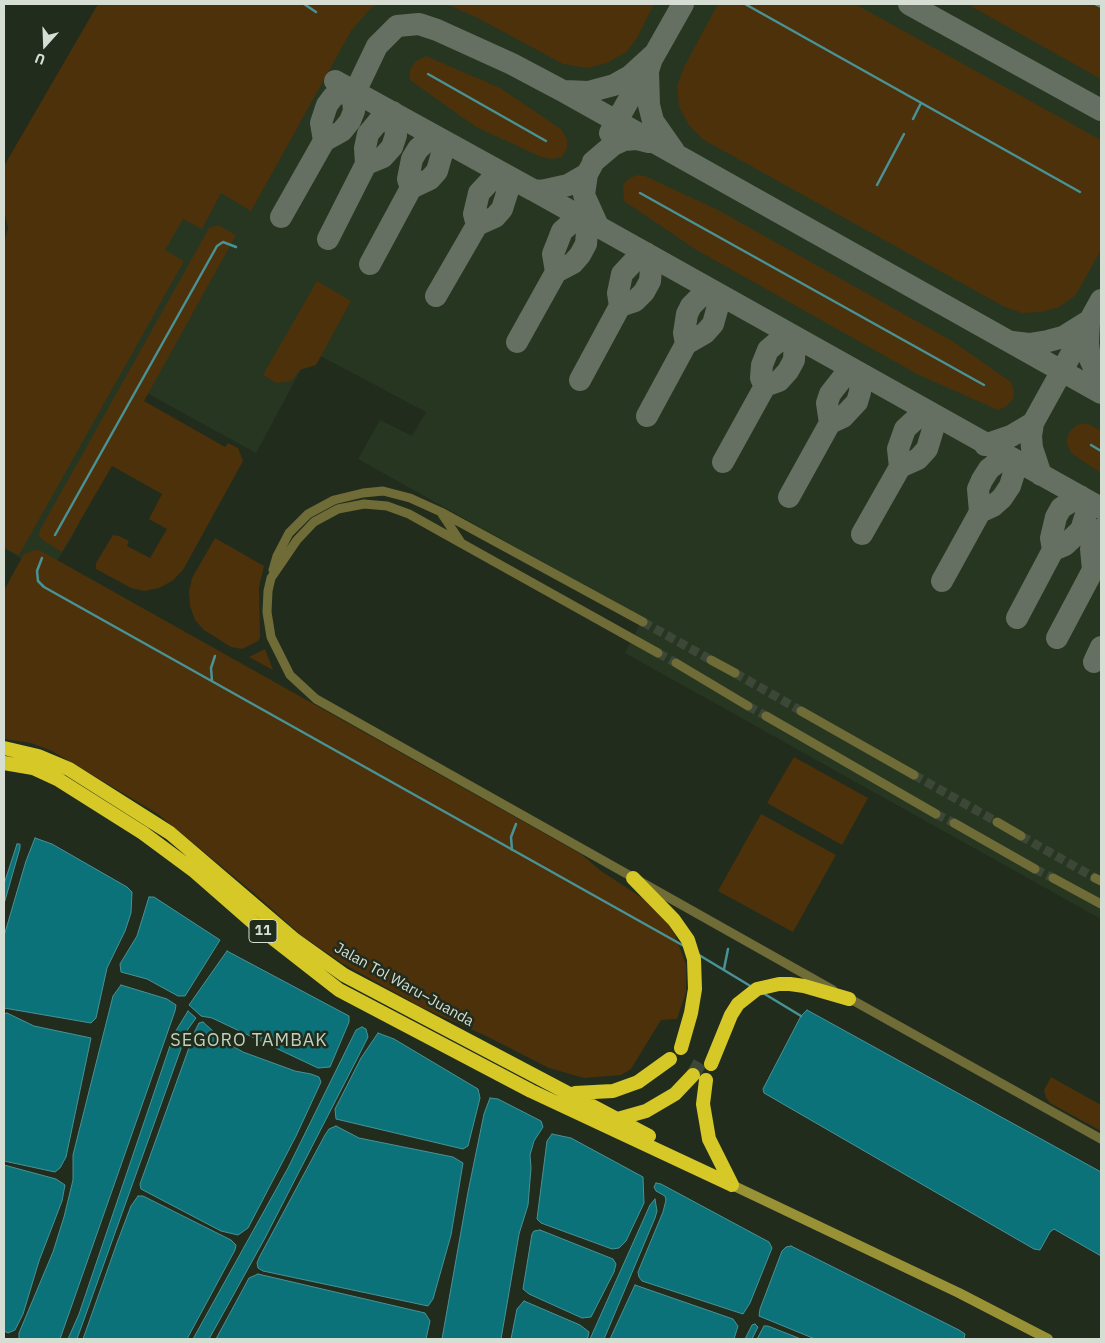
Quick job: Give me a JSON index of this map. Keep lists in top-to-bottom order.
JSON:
{
  "streets": {
    "highway": ["11", "Jalan Tol Waru–Juanda"]
  },
  "districts": ["SEGORO TAMBAK"],
  "north": "bottom"
}
